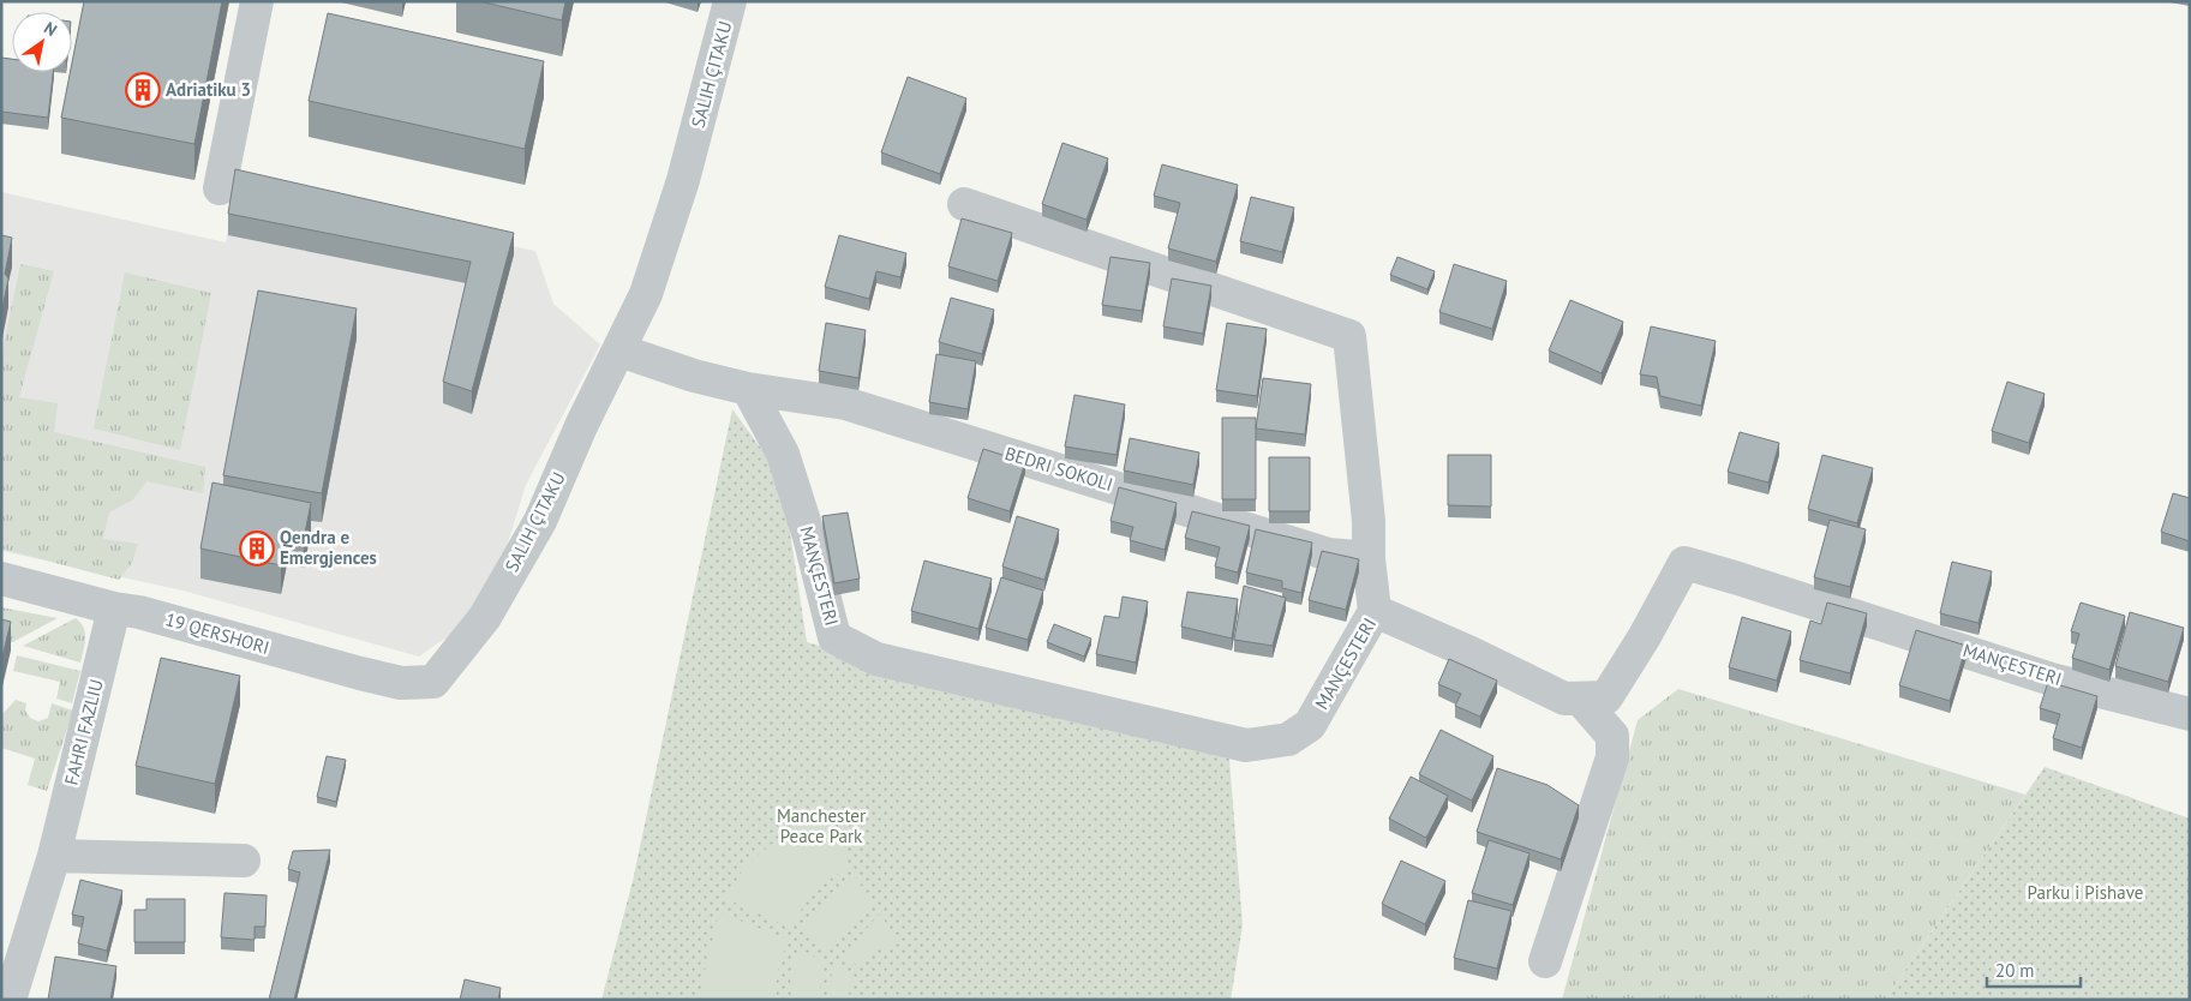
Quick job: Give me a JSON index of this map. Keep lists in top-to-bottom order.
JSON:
{
  "streets": {
    "street": [
      "SALIH ÇITAKU",
      "BEDRI SOKOLI",
      "MANÇESTERI",
      "19 QERSHORI",
      "FAHRI FAZLIU"
    ]
  },
  "crossings": [
    ["SALIH ÇITAKU", "19 QERSHORI"],
    ["BEDRI SOKOLI", "MANÇESTERI"],
    ["19 QERSHORI", "FAHRI FAZLIU"]
  ],
  "parks": ["Manchester Peace Park", "Parku i Pishave"],
  "places": {
    "building": ["Adriatiku 3", "Qendra e Emergjences"]
  },
  "scale_bar": "20 m",
  "north": "top right"
}
